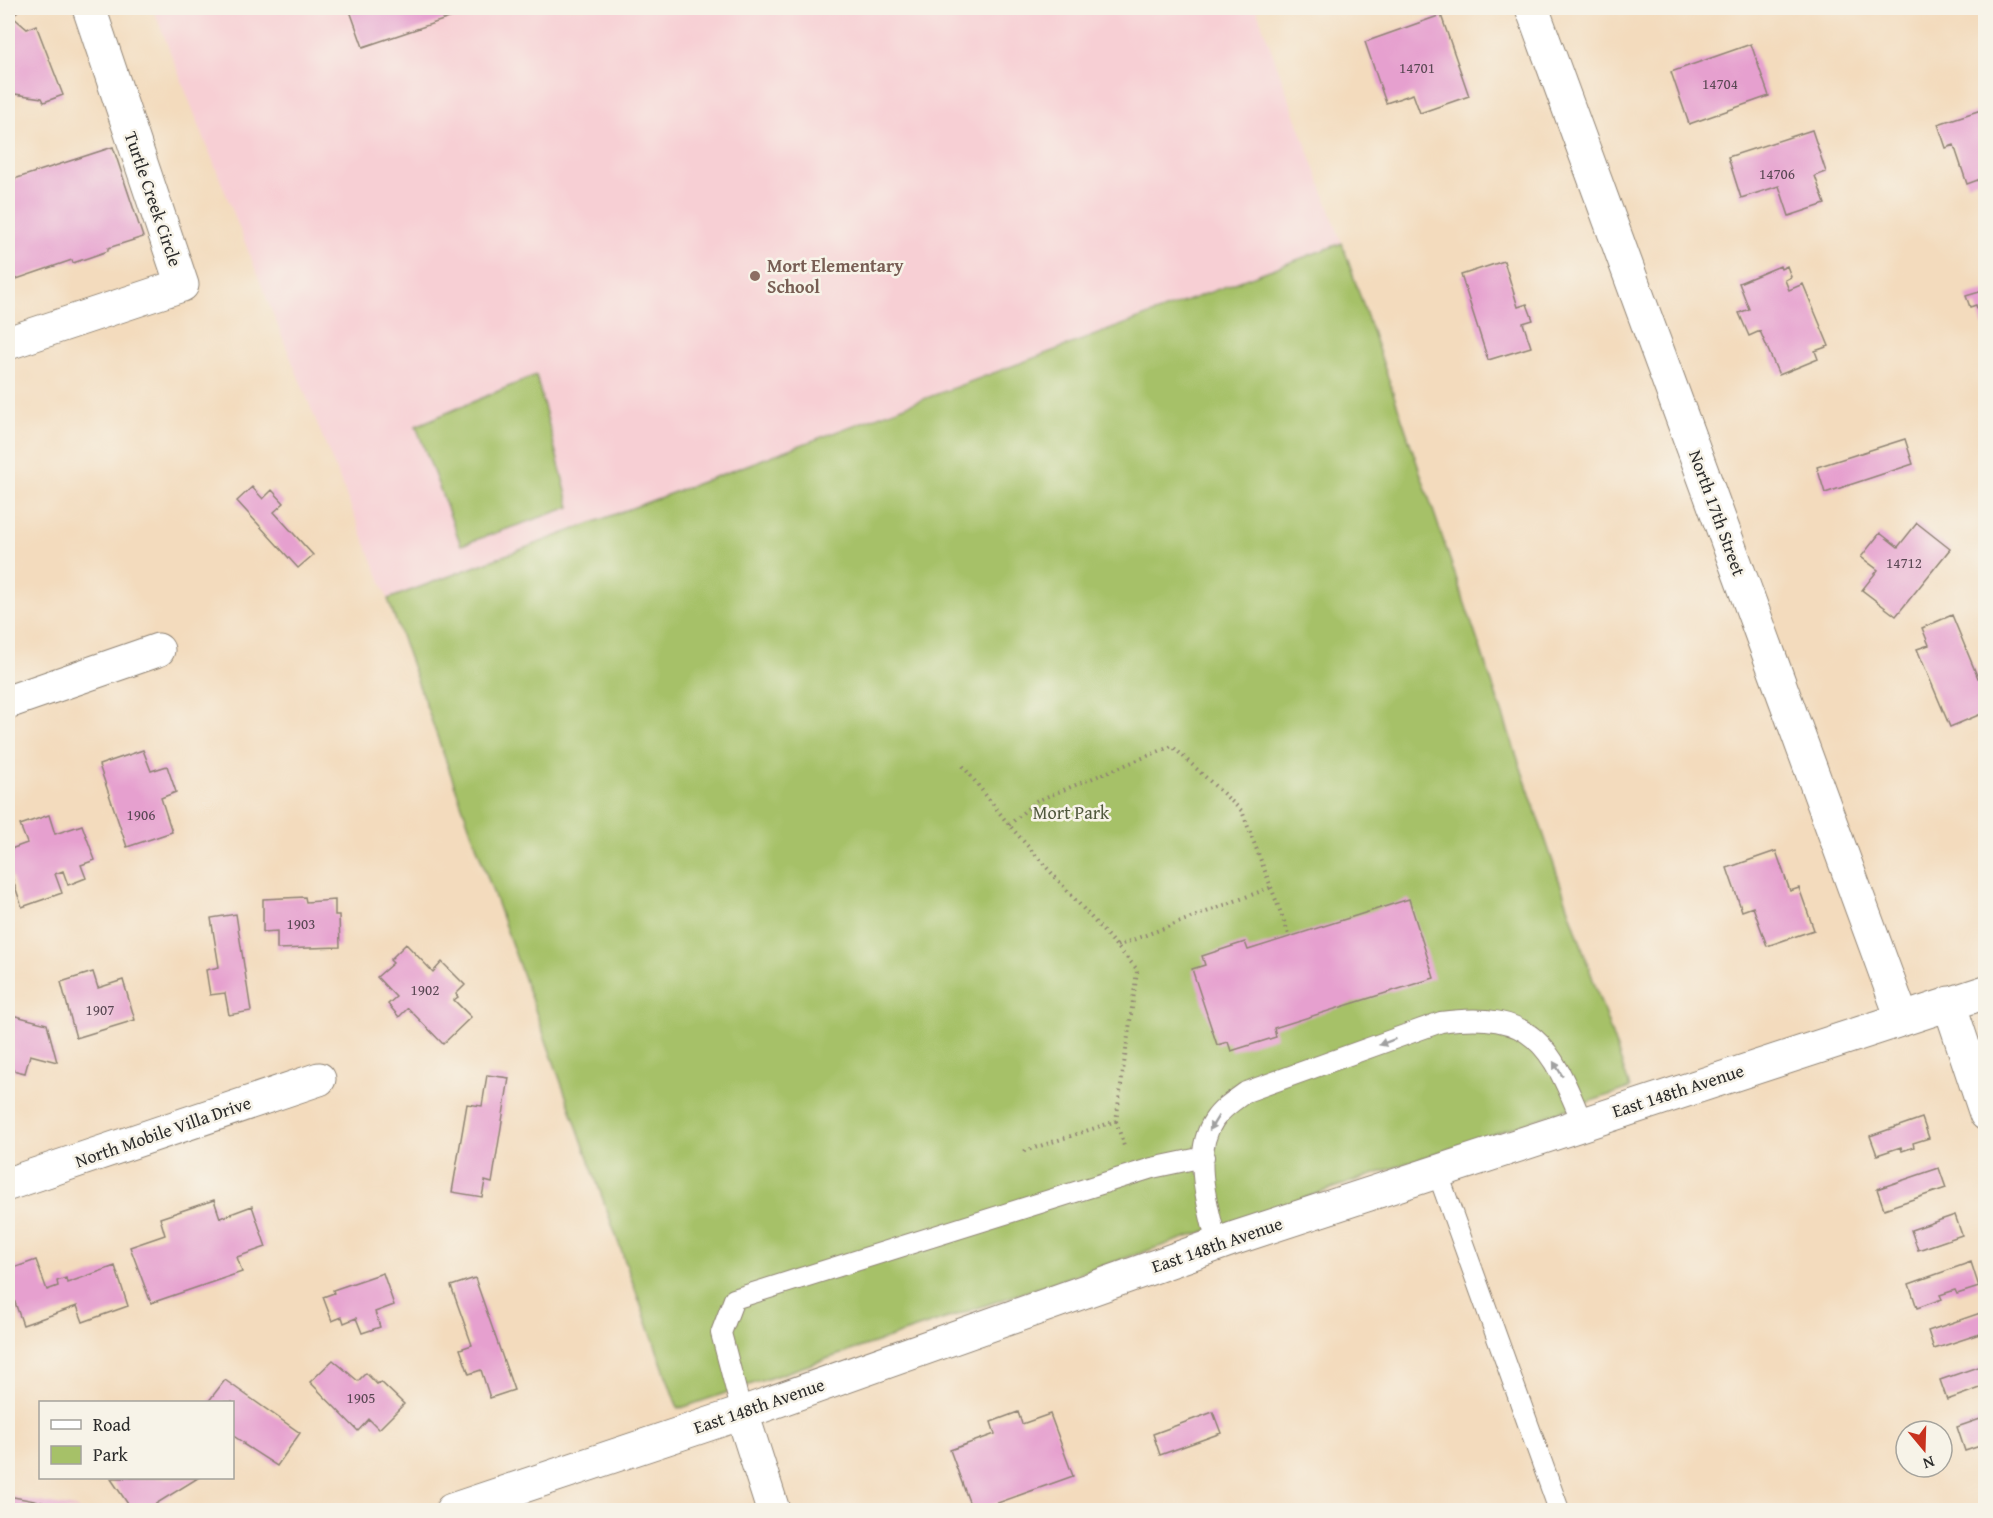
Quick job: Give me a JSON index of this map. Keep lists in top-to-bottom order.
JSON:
{
  "streets": {
    "street": [
      "Turtle Creek Circle",
      "North 17th Street",
      "East 148th Avenue",
      "North Mobile Villa Drive"
    ]
  },
  "crossings": [
    ["North 17th Street", "East 148th Avenue"]
  ],
  "parks": ["Mort Park"],
  "places": ["Mort Elementary School"],
  "house_numbers": [
    "14701",
    "14704",
    "14706",
    "14712",
    "1906",
    "1903",
    "1902",
    "1907",
    "1905"
  ],
  "legend": ["Road", "Park"],
  "north": "bottom"
}
